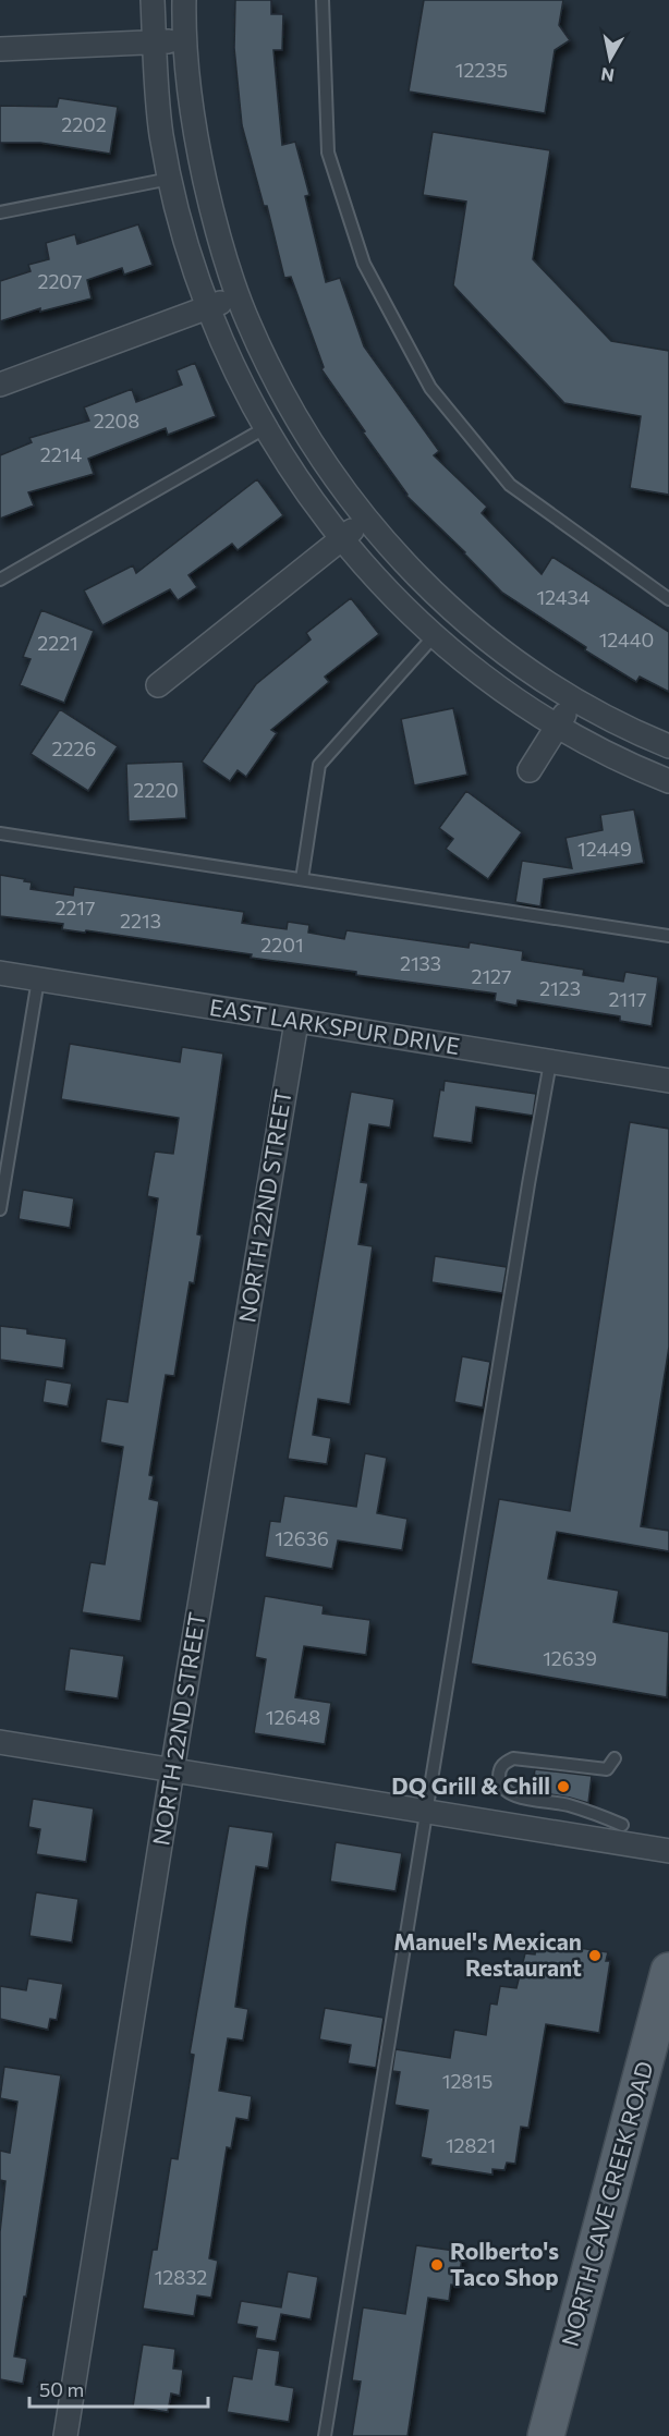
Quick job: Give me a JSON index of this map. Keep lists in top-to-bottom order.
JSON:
{
  "streets": {
    "main road": ["NORTH CAVE CREEK ROAD"],
    "street": ["EAST LARKSPUR DRIVE", "NORTH 22ND STREET"]
  },
  "crossings": [
    ["EAST LARKSPUR DRIVE", "NORTH 22ND STREET"]
  ],
  "places": ["DQ Grill & Chill", "Manuel's Mexican Restaurant", "Rolberto's Taco Shop"],
  "house_numbers": [
    "12235",
    "2202",
    "2207",
    "2208",
    "2214",
    "12434",
    "12440",
    "2221",
    "2226",
    "2220",
    "12449",
    "2217",
    "2213",
    "2201",
    "2133",
    "2127",
    "2123",
    "2117",
    "12636",
    "12639",
    "12648",
    "12815",
    "12821",
    "12832"
  ],
  "scale_bar": "50 m",
  "north": "bottom"
}
